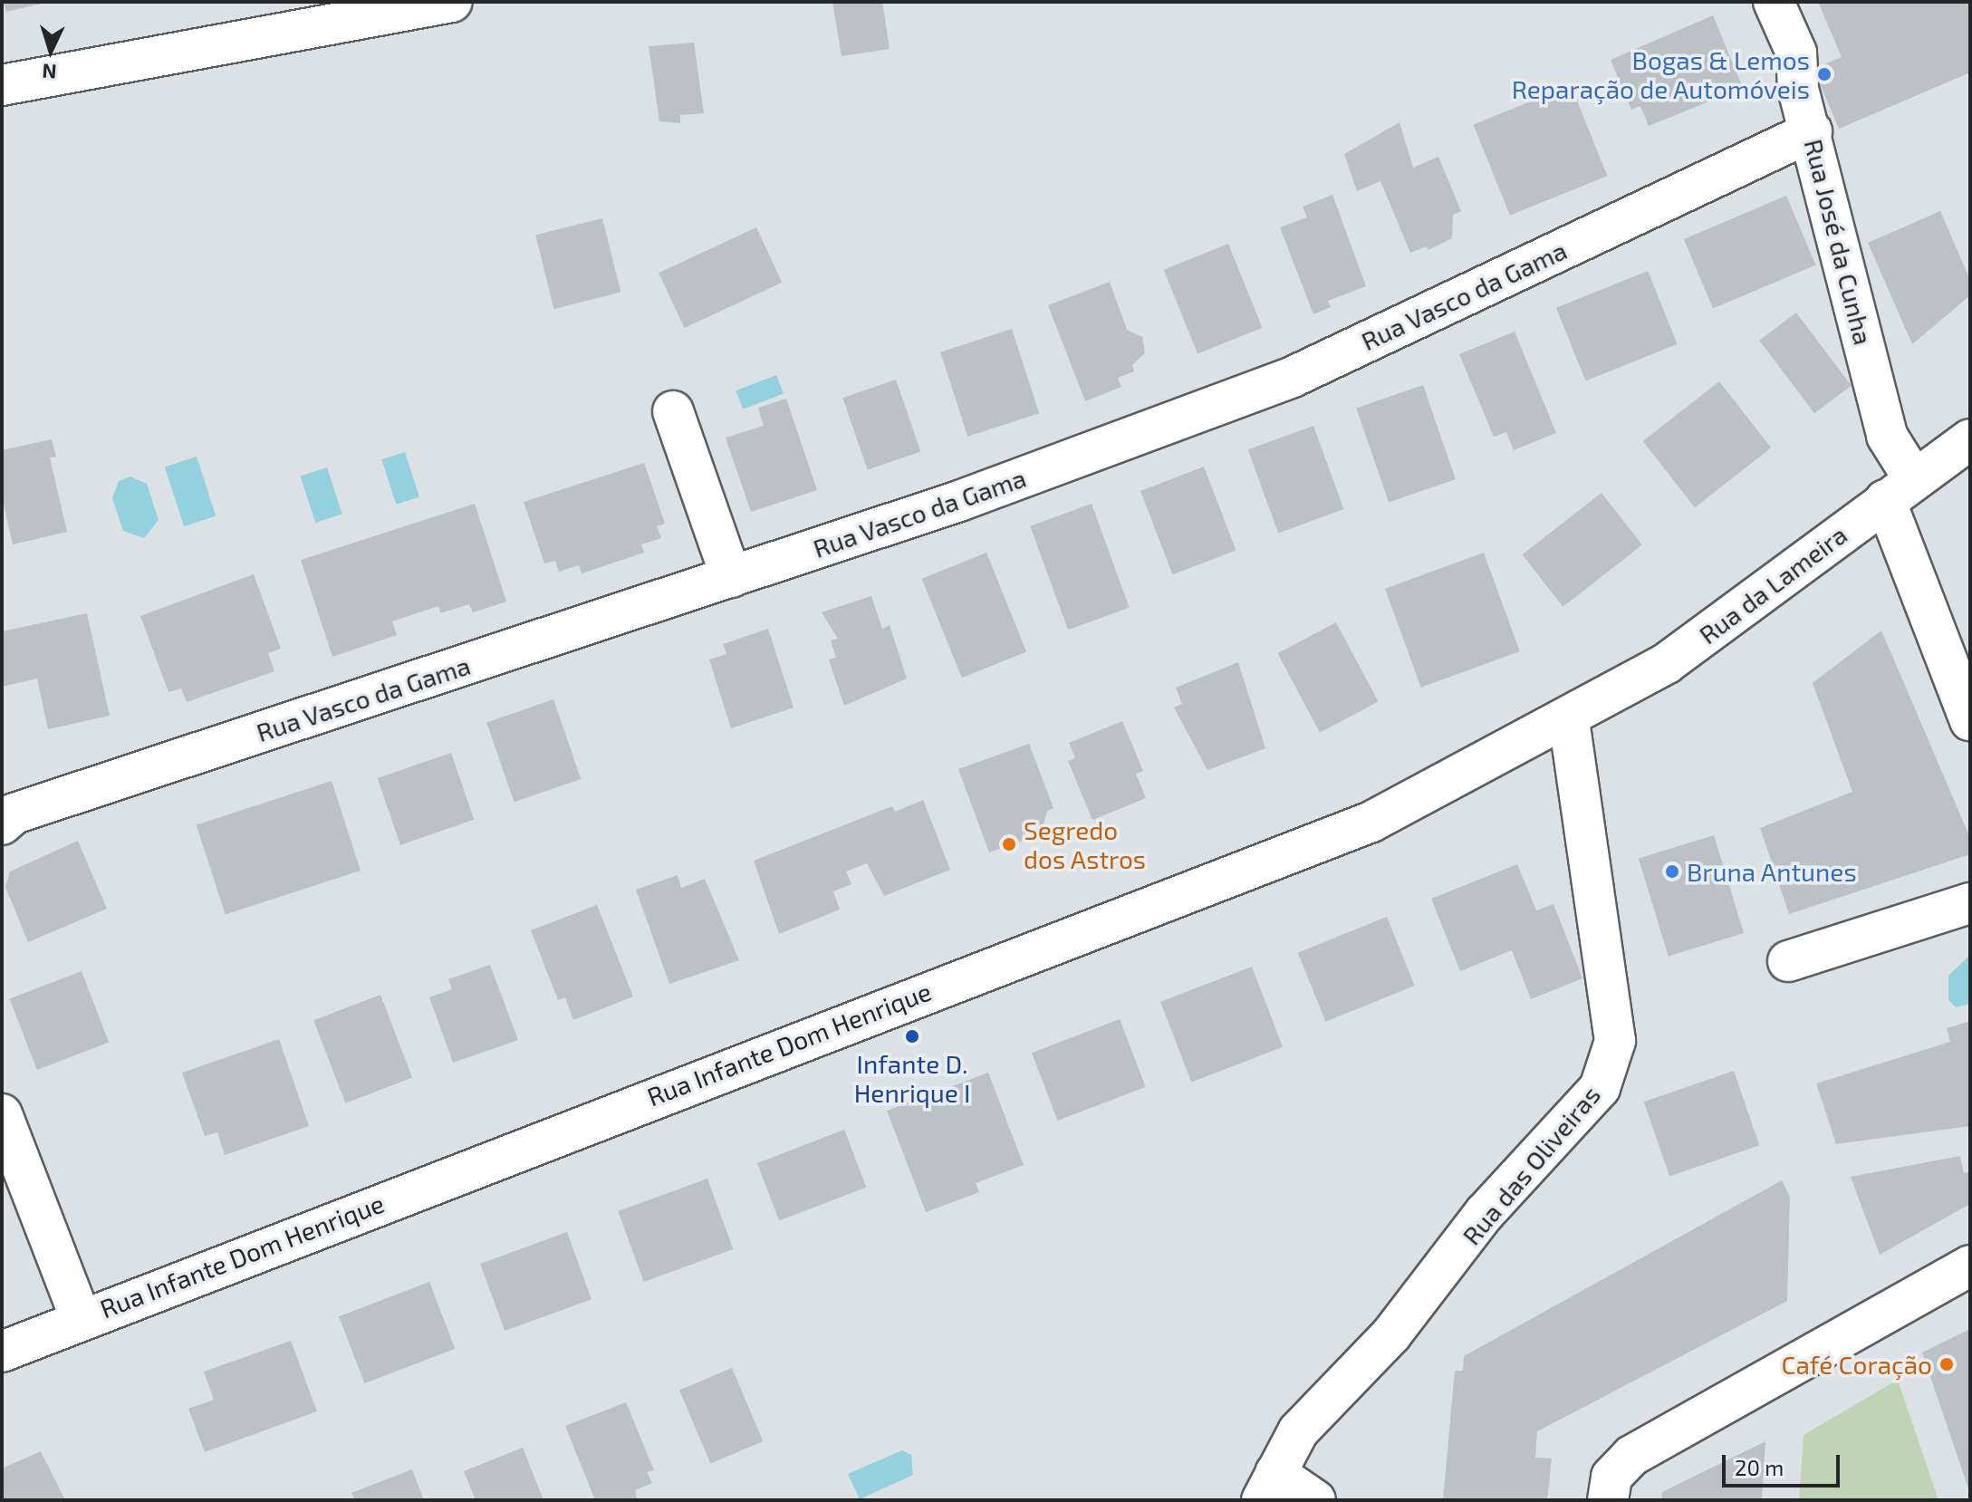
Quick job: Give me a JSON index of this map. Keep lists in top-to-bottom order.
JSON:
{
  "streets": {
    "street": [
      "Rua José da Cunha",
      "Rua Vasco da Gama",
      "Rua da Lameira",
      "Rua Infante Dom Henrique",
      "Rua das Oliveiras"
    ]
  },
  "crossings": [
    ["Rua José da Cunha", "Rua Vasco da Gama"],
    ["Rua José da Cunha", "Rua da Lameira"],
    ["Rua da Lameira", "Rua Infante Dom Henrique"],
    ["Rua da Lameira", "Rua das Oliveiras"],
    ["Rua Infante Dom Henrique", "Rua das Oliveiras"]
  ],
  "places": [
    "Bogas & Lemos Reparação de Automóveis",
    "Segredo dos Astros",
    "Bruna Antunes",
    "Infante D. Henrique I",
    "Café Coração"
  ],
  "scale_bar": "20 m",
  "north": "bottom"
}
